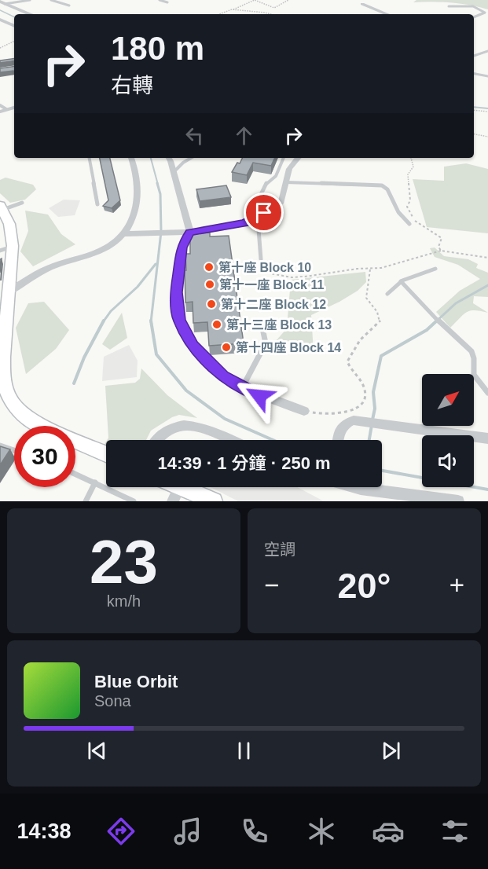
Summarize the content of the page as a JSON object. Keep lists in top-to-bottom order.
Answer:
{
  "places": [
    "第十座 Block 10",
    "第十一座 Block 11",
    "第十二座 Block 12",
    "第十三座 Block 13",
    "第十四座 Block 14"
  ],
  "north": "top right",
  "page": {
    "turn": ["180 m", "右轉"],
    "limit": "30",
    "trip": "14:39 · 1 分鐘 · 250 m",
    "tile": [
      ["23", "km/h"],
      "空調"
    ],
    "heat": ["−", "20°", "+"],
    "song": ["Blue Orbit", "Sona"],
    "tabs": "14:38"
  }
}
